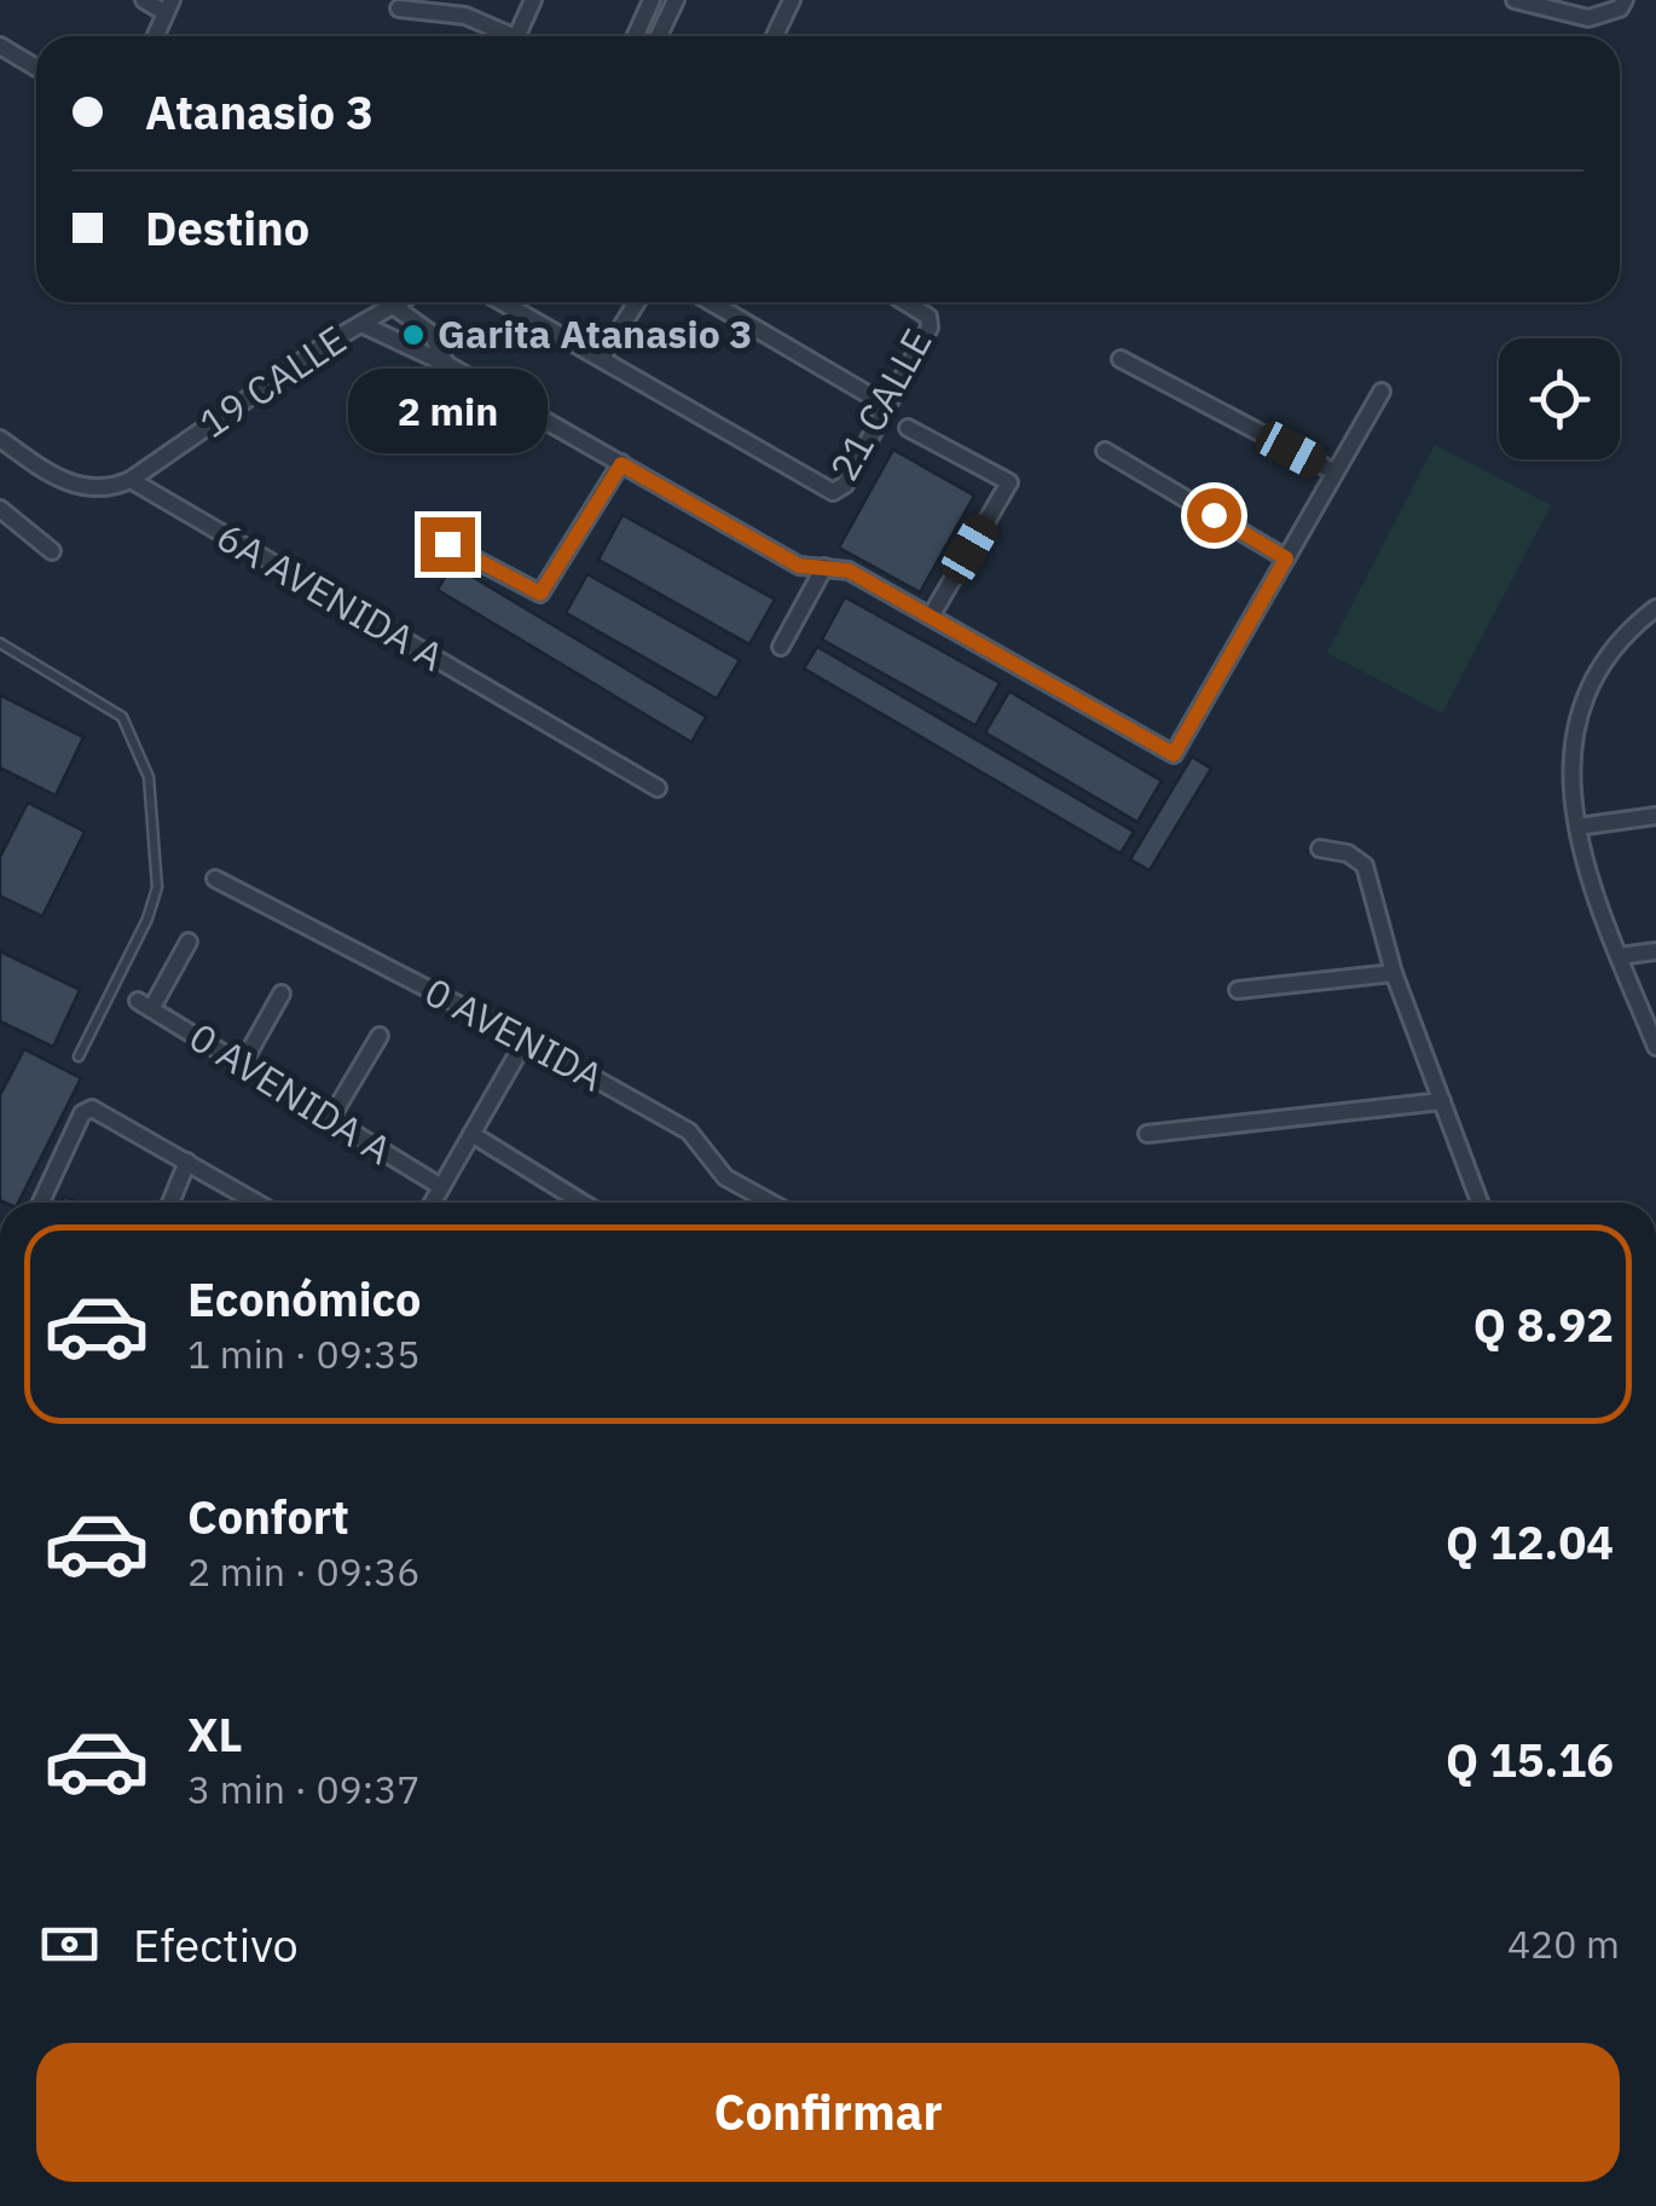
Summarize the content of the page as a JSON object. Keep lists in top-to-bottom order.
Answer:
{
  "streets": {
    "street": [
      "19 CALLE",
      "21 CALLE",
      "6A AVENIDA A",
      "0 AVENIDA",
      "0 AVENIDA A"
    ]
  },
  "crossings": [
    ["19 CALLE", "6A AVENIDA A"]
  ],
  "places": ["Garita Atanasio 3"],
  "page": {
    "banner": ["Atanasio 3", "Destino"],
    "bubble": "2 min",
    "list": [
      {
        "name": "Económico",
        "note": "1 min · 09:35",
        "value": "Q 8.92"
      },
      {
        "name": "Confort",
        "note": "2 min · 09:36",
        "value": "Q 12.04"
      },
      {
        "name": "XL",
        "note": "3 min · 09:37",
        "value": "Q 15.16"
      }
    ],
    "pay": ["Efectivo", "420 m"],
    "buttons": "Confirmar"
  }
}
